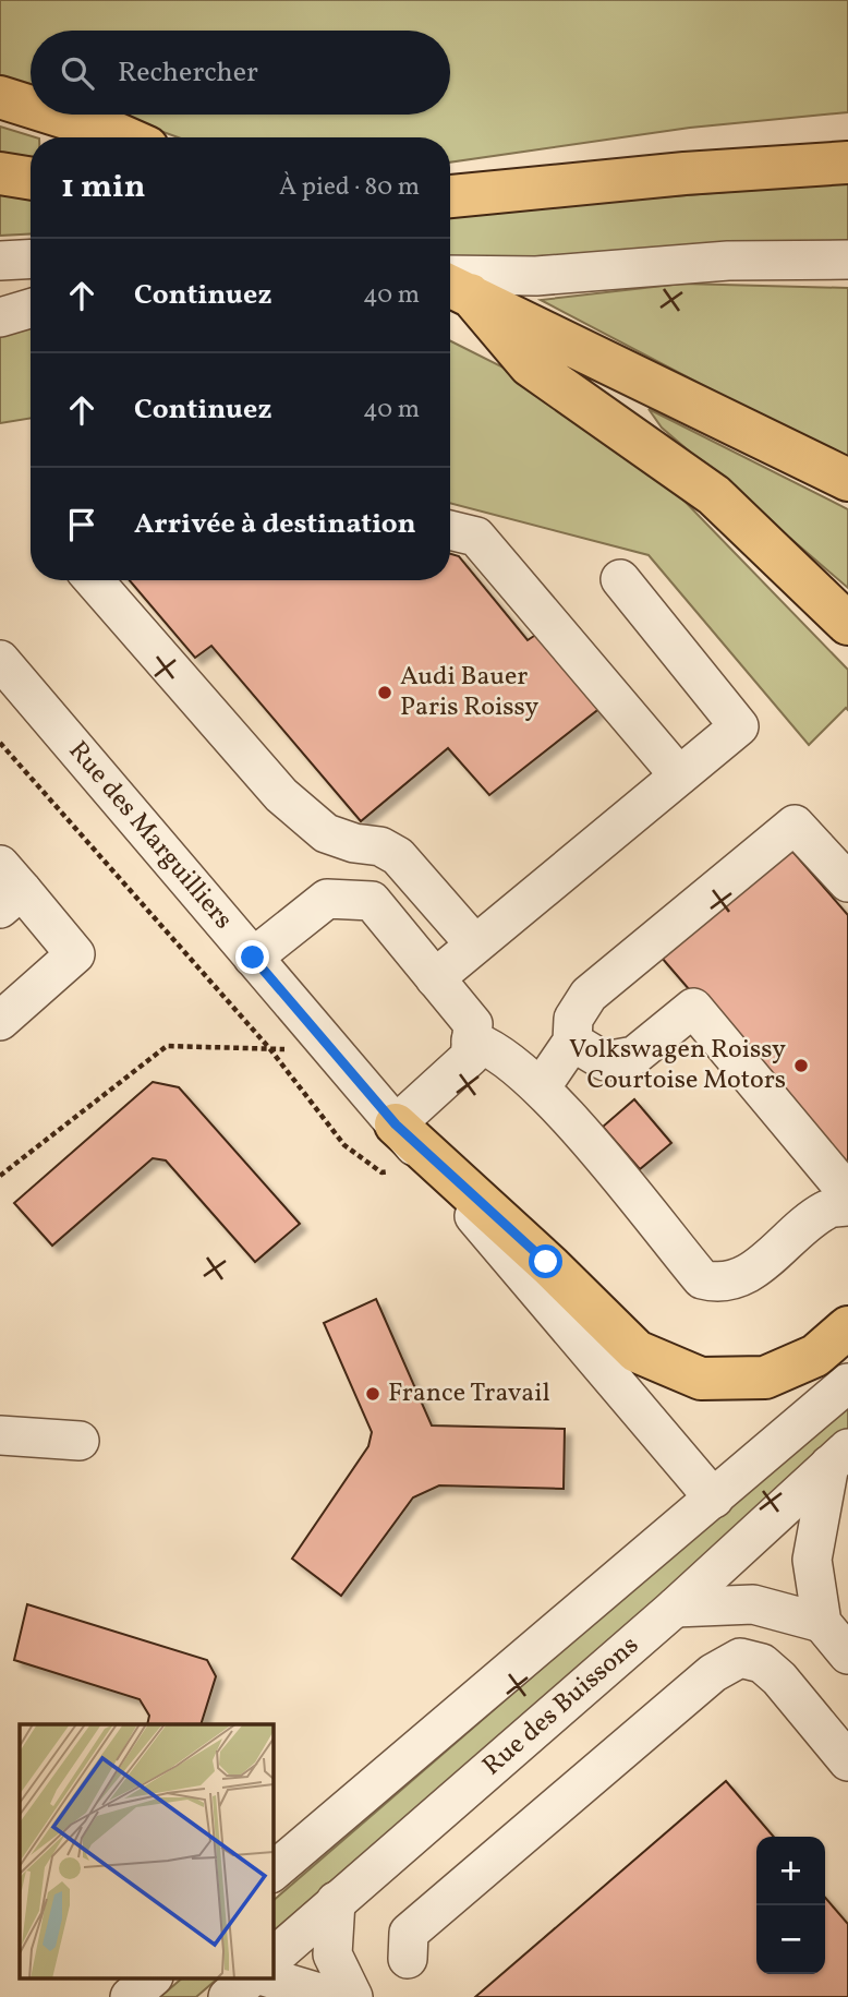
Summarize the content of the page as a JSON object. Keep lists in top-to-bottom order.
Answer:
{
  "streets": {
    "street": ["Rue des Marguilliers", "Rue des Buissons"]
  },
  "places": ["Audi Bauer Paris Roissy", "Volkswagen Roissy Courtoise Motors", "France Travail"],
  "page": {
    "search": "Rechercher",
    "heading": ["1 min", "À pied · 80 m"],
    "list": [
      ["Continuez", "40 m"],
      ["Continuez", "40 m"],
      "Arrivée à destination"
    ],
    "map_buttons": ["+", "−"]
  }
}
